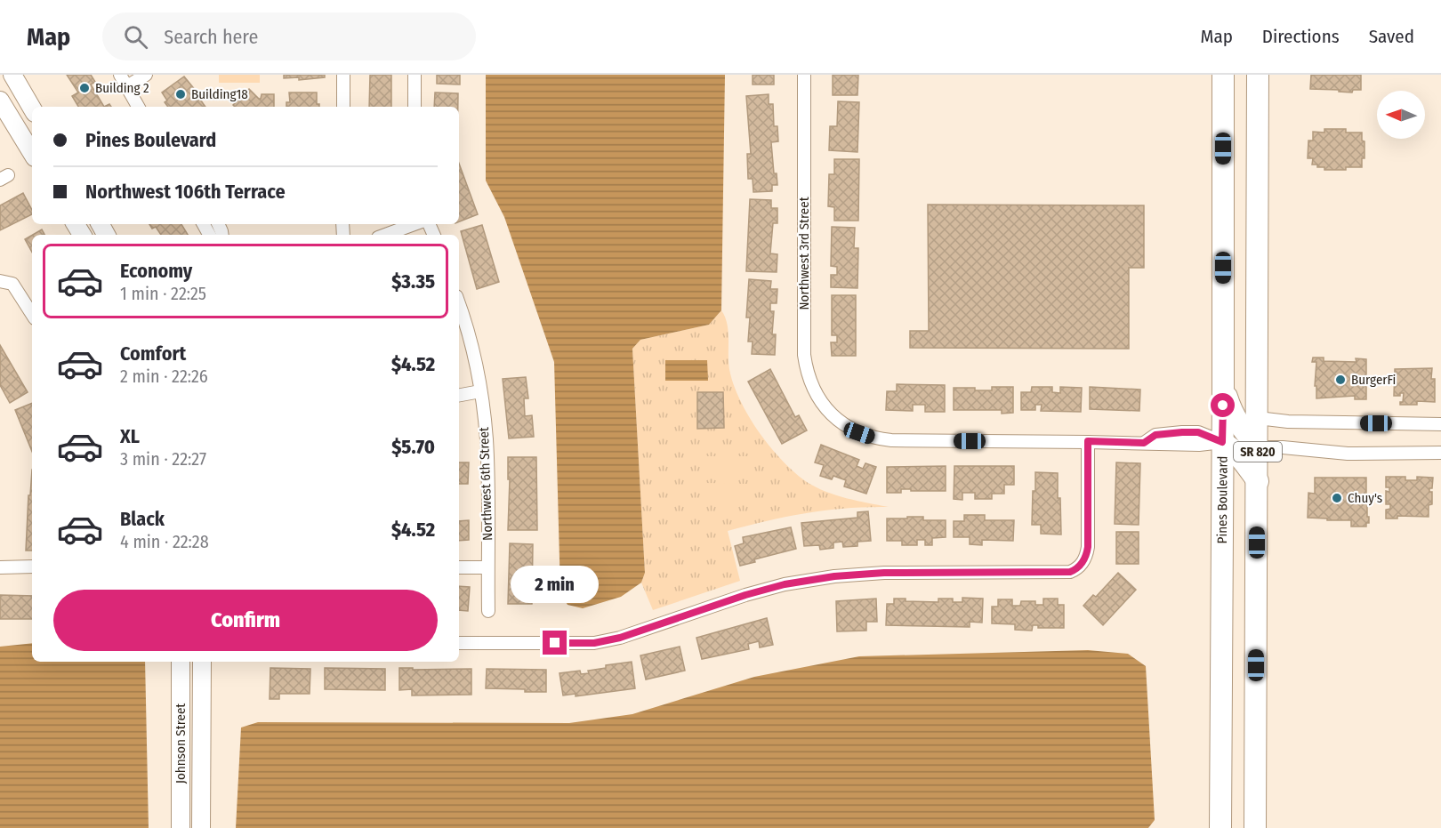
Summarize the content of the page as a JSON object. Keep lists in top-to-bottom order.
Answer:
{
  "streets": {
    "highway": ["SR 820", "Pines Boulevard"],
    "street": ["Northwest 3rd Street", "Northwest 6th Street", "Johnson Street"]
  },
  "crossings": [
    ["Northwest 3rd Street", "Pines Boulevard"]
  ],
  "places": [
    "Building 2",
    "Building18",
    "BurgerFi",
    "Chuy's"
  ],
  "north": "left",
  "page": {
    "header": "Map",
    "search": "Search here",
    "nav": ["Map", "Directions", "Saved"],
    "banner": ["Pines Boulevard", "Northwest 106th Terrace"],
    "list": [
      {
        "name": "Economy",
        "note": "1 min · 22:25",
        "value": "$3.35"
      },
      {
        "name": "Comfort",
        "note": "2 min · 22:26",
        "value": "$4.52"
      },
      {
        "name": "XL",
        "note": "3 min · 22:27",
        "value": "$5.70"
      },
      {
        "name": "Black",
        "note": "4 min · 22:28",
        "value": "$4.52"
      }
    ],
    "bubble": "2 min",
    "buttons": "Confirm"
  }
}
